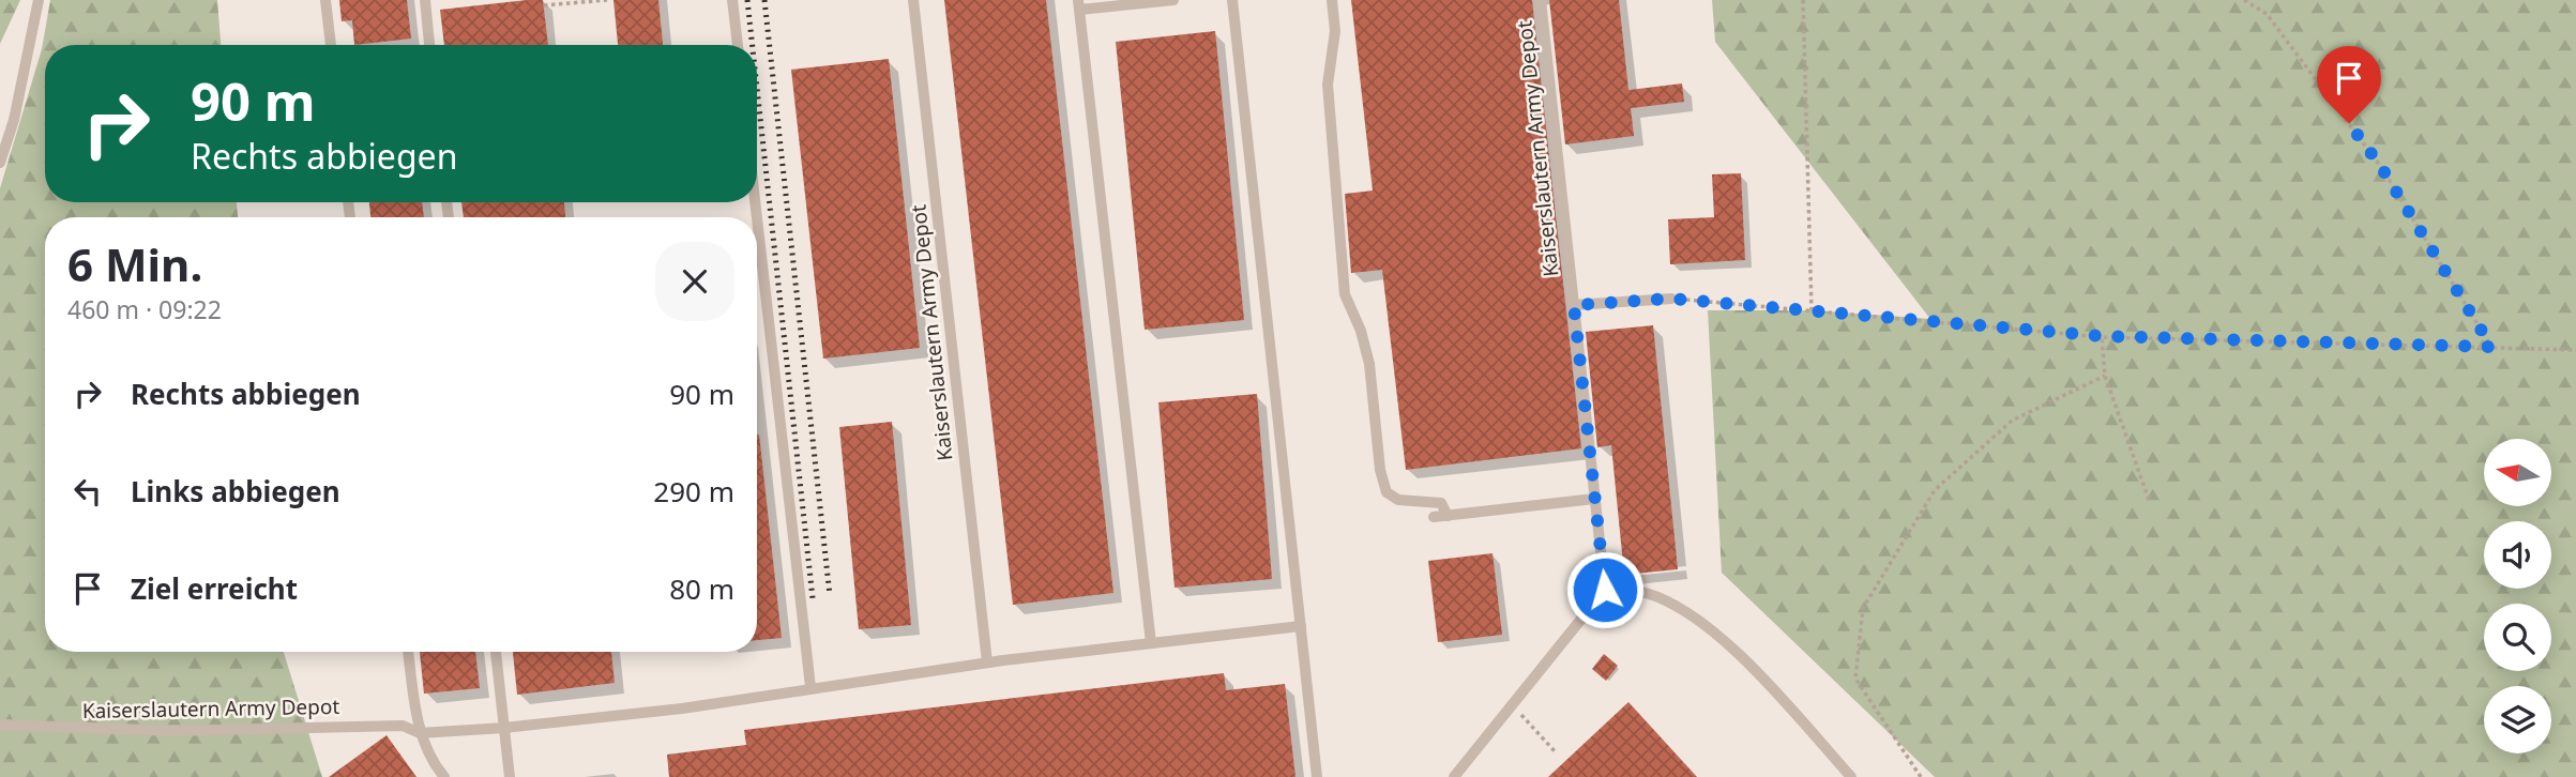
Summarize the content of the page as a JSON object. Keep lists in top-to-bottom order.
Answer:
{
  "streets": {
    "lane": ["Kaiserslautern Army Depot"]
  },
  "north": "left",
  "page": {
    "turn": ["90 m", "Rechts abbiegen"],
    "heading": ["6 Min.", "460 m · 09:22"],
    "list": [
      {
        "name": "Rechts abbiegen",
        "value": "90 m"
      },
      {
        "name": "Links abbiegen",
        "value": "290 m"
      },
      {
        "name": "Ziel erreicht",
        "value": "80 m"
      }
    ]
  }
}
